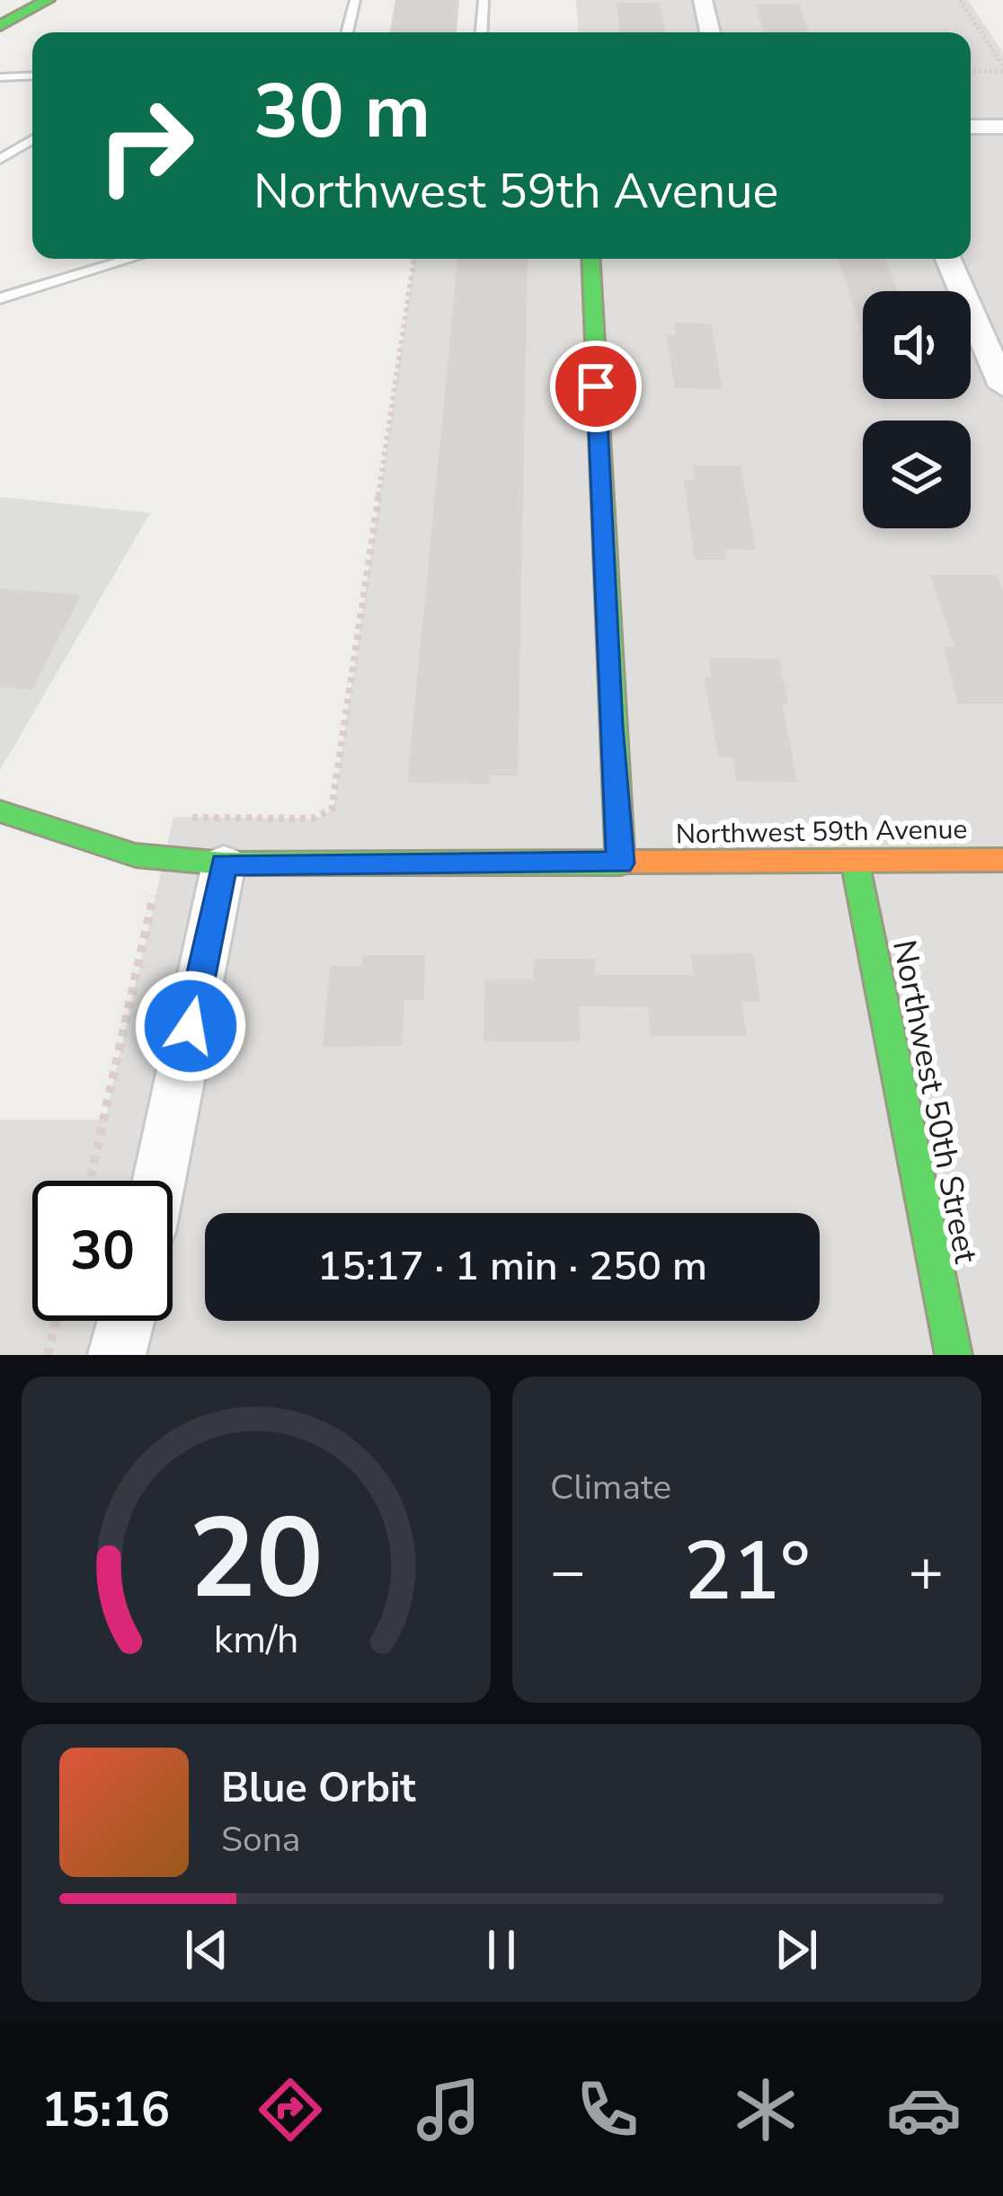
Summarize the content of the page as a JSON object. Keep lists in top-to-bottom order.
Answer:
{
  "streets": {
    "street": ["Northwest 59th Avenue", "Northwest 50th Street"]
  },
  "crossings": [
    ["Northwest 59th Avenue", "Northwest 50th Street"]
  ],
  "page": {
    "turn": ["30 m", "Northwest 59th Avenue"],
    "limit": "30",
    "trip": "15:17 · 1 min · 250 m",
    "tile": "Climate",
    "heat": ["−", "21°", "+"],
    "song": ["Blue Orbit", "Sona"],
    "tabs": "15:16",
    "gauge": ["20", "km/h"]
  }
}
